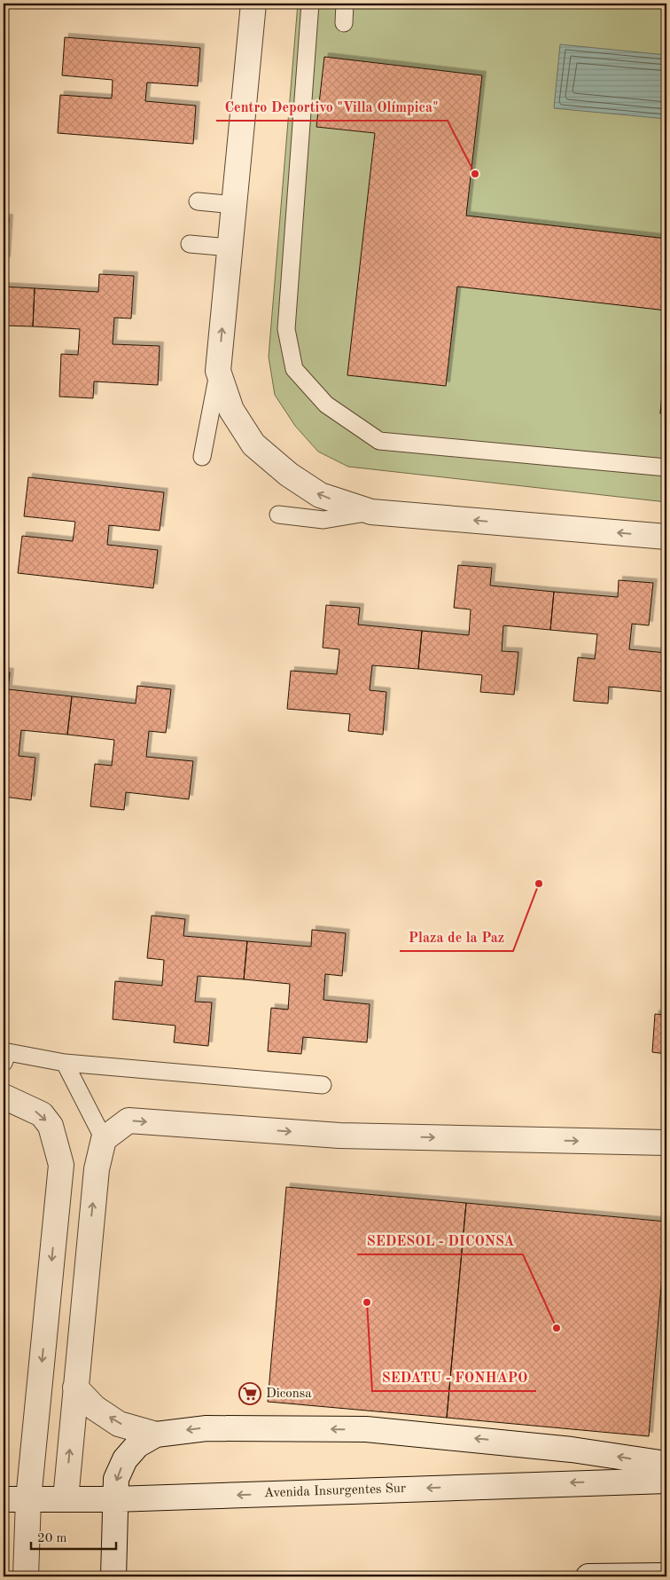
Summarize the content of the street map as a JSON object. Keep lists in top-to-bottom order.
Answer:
{
  "streets": {
    "street": ["Avenida Insurgentes Sur"]
  },
  "places": {
    "other": [
      "Centro Deportivo \"Villa Olímpica\"",
      "Plaza de la Paz",
      "SEDATU - FONHAPO",
      "SEDESOL - DICONSA"
    ],
    "supermarket": ["Diconsa"]
  },
  "scale_bar": "20 m"
}
